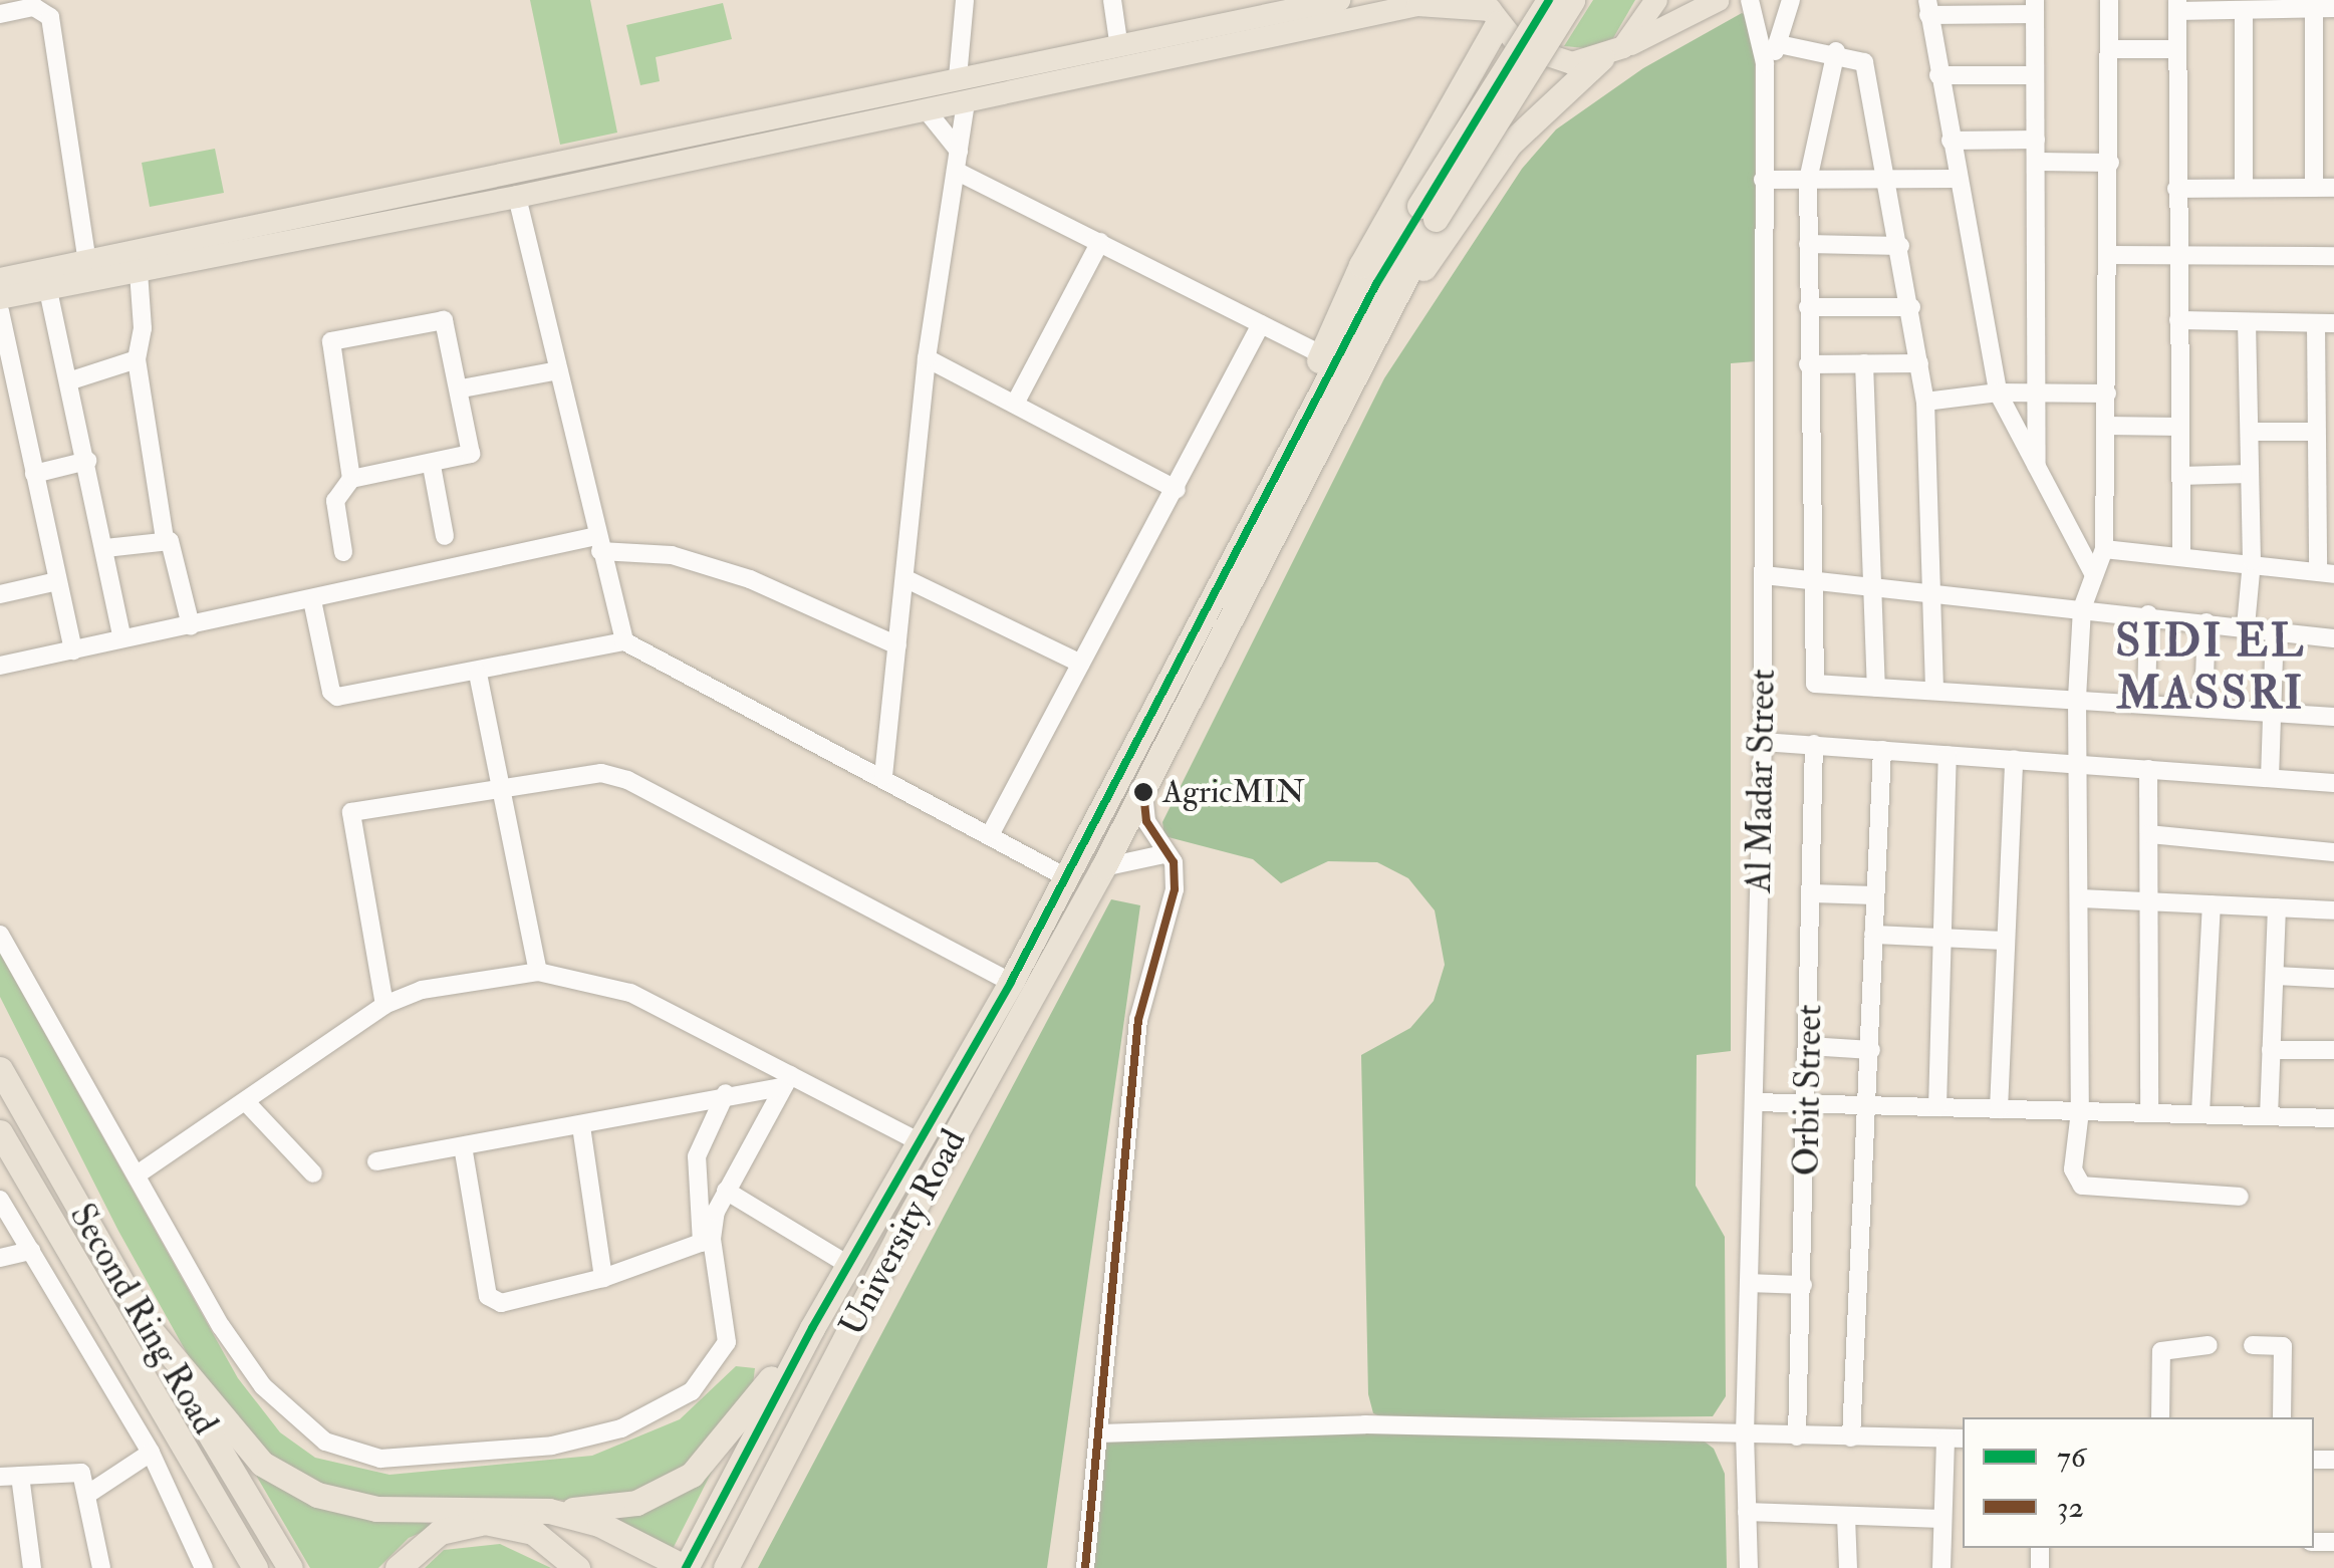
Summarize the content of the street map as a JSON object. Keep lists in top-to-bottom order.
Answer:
{
  "streets": {
    "highway": ["University Road", "Second Ring Road"],
    "street": ["Al Madar Street", "Orbit Street"]
  },
  "districts": ["SIDI EL MASSRI"],
  "places": ["AgricMIN"],
  "lines": ["transit line 76", "transit line 32"],
  "legend": ["76", "32"]
}
